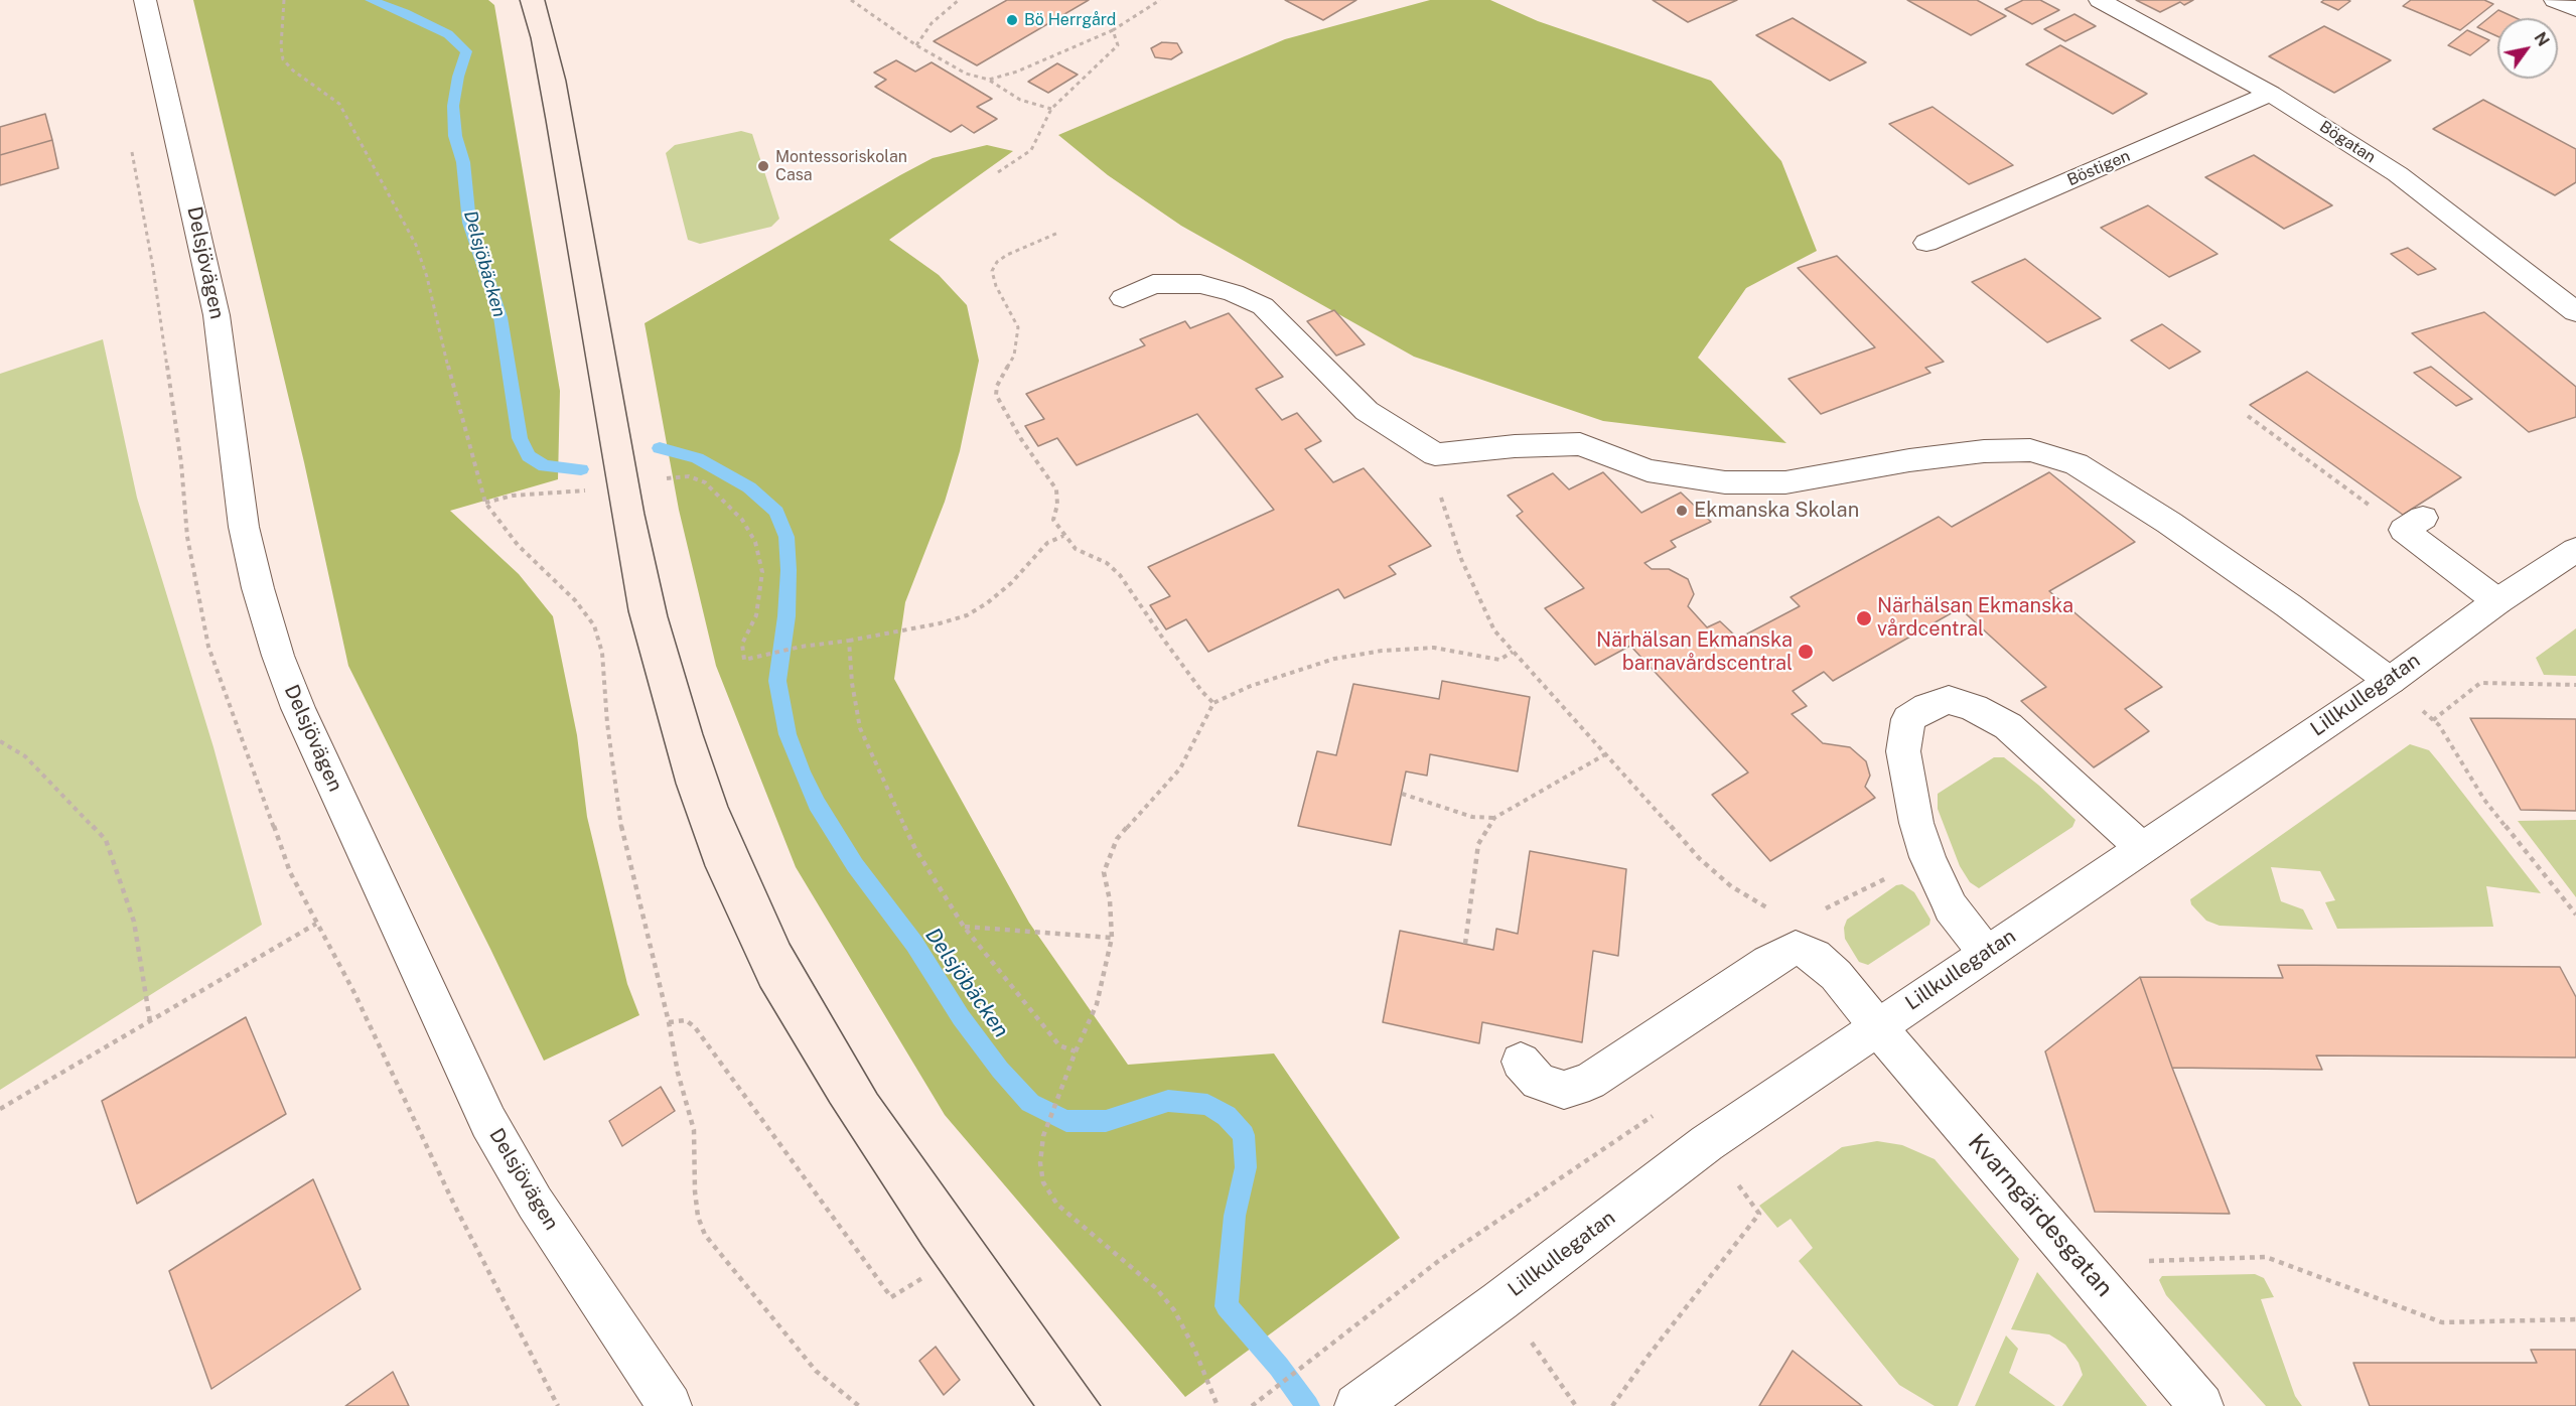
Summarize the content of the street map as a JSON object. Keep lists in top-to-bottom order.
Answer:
{
  "streets": {
    "street": [
      "Bögatan",
      "Böstigen",
      "Delsjövägen",
      "Lillkullegatan",
      "Kvarngärdesgatan"
    ]
  },
  "crossings": [
    ["Bögatan", "Böstigen"],
    ["Lillkullegatan", "Kvarngärdesgatan"]
  ],
  "water": ["Delsjöbäcken"],
  "places": [
    "Bö Herrgård",
    "Montessoriskolan Casa",
    "Ekmanska Skolan",
    "Närhälsan Ekmanska vårdcentral",
    "Närhälsan Ekmanska barnavårdscentral"
  ],
  "north": "top right"
}
